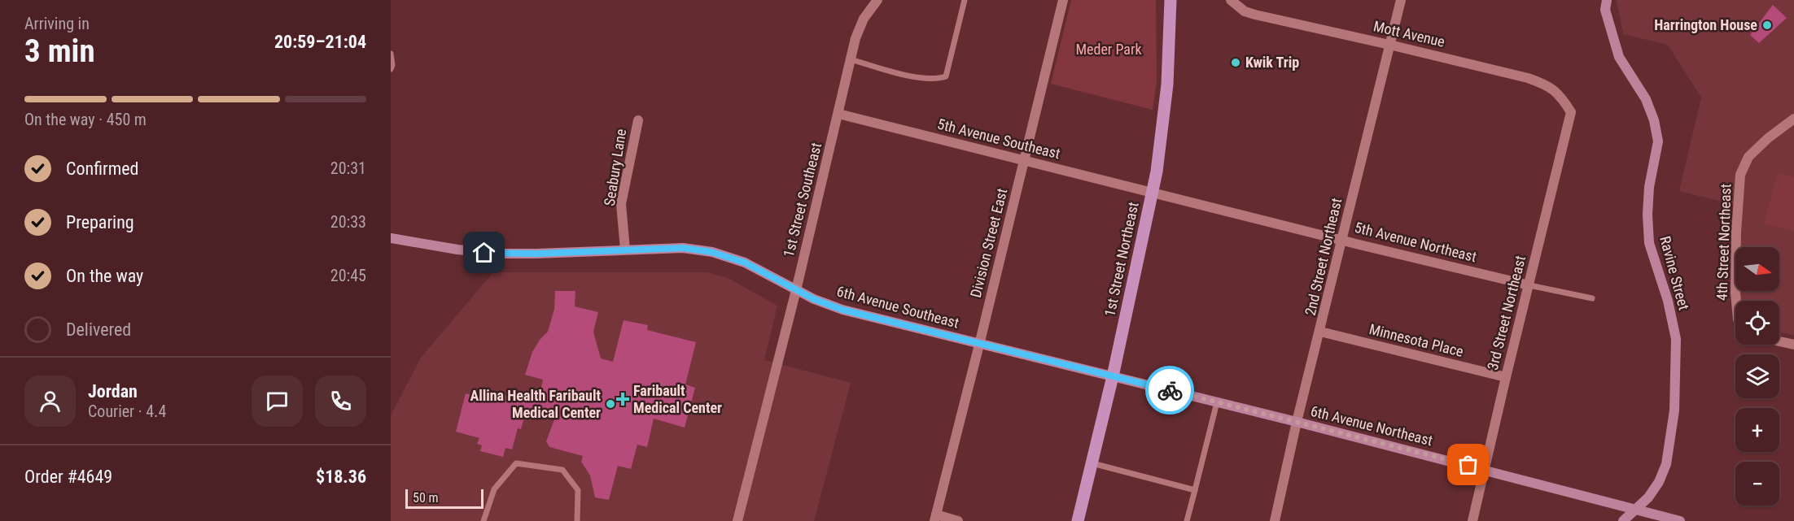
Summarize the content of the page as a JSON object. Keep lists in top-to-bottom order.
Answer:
{
  "streets": {
    "main road": ["1st Street Northeast"],
    "street": [
      "Mott Avenue",
      "5th Avenue Southeast",
      "Seabury Lane",
      "1st Street Southeast",
      "5th Avenue Northeast",
      "4th Street Northeast",
      "Division Street East",
      "2nd Street Northeast",
      "Ravine Street",
      "6th Avenue Southeast",
      "3rd Street Northeast",
      "Minnesota Place",
      "6th Avenue Northeast"
    ]
  },
  "crossings": [
    ["Mott Avenue", "2nd Street Northeast"],
    ["Mott Avenue", "3rd Street Northeast"],
    ["5th Avenue Southeast", "1st Street Southeast"],
    ["5th Avenue Southeast", "5th Avenue Northeast"],
    ["5th Avenue Southeast", "Division Street East"],
    ["5th Avenue Southeast", "1st Street Northeast"],
    ["Seabury Lane", "6th Avenue Southeast"],
    ["1st Street Southeast", "6th Avenue Southeast"],
    ["5th Avenue Northeast", "2nd Street Northeast"],
    ["5th Avenue Northeast", "1st Street Northeast"],
    ["5th Avenue Northeast", "3rd Street Northeast"],
    ["Division Street East", "6th Avenue Southeast"],
    ["2nd Street Northeast", "Minnesota Place"],
    ["2nd Street Northeast", "6th Avenue Northeast"],
    ["1st Street Northeast", "6th Avenue Southeast"],
    ["1st Street Northeast", "6th Avenue Northeast"],
    ["Ravine Street", "6th Avenue Northeast"],
    ["6th Avenue Southeast", "6th Avenue Northeast"],
    ["3rd Street Northeast", "Minnesota Place"],
    ["3rd Street Northeast", "6th Avenue Northeast"]
  ],
  "parks": ["Meder Park"],
  "places": {
    "other": ["Harrington House", "Kwik Trip", "Allina Health Faribault Medical Center"],
    "health": ["Faribault Medical Center"]
  },
  "scale_bar": "50 m",
  "north": "right",
  "page": {
    "heading": ["3 min", "Arriving in", "20:59–21:04"],
    "panel": [
      "Jordan",
      "Courier · 4.4",
      "Order #4649",
      "$18.36"
    ],
    "bar": "On the way · 450 m",
    "list": [
      ["Confirmed", "20:31"],
      ["Preparing", "20:33"],
      ["On the way", "20:45"],
      "Delivered"
    ],
    "map_buttons": ["+", "−"],
    "scale": "50 m"
  }
}
